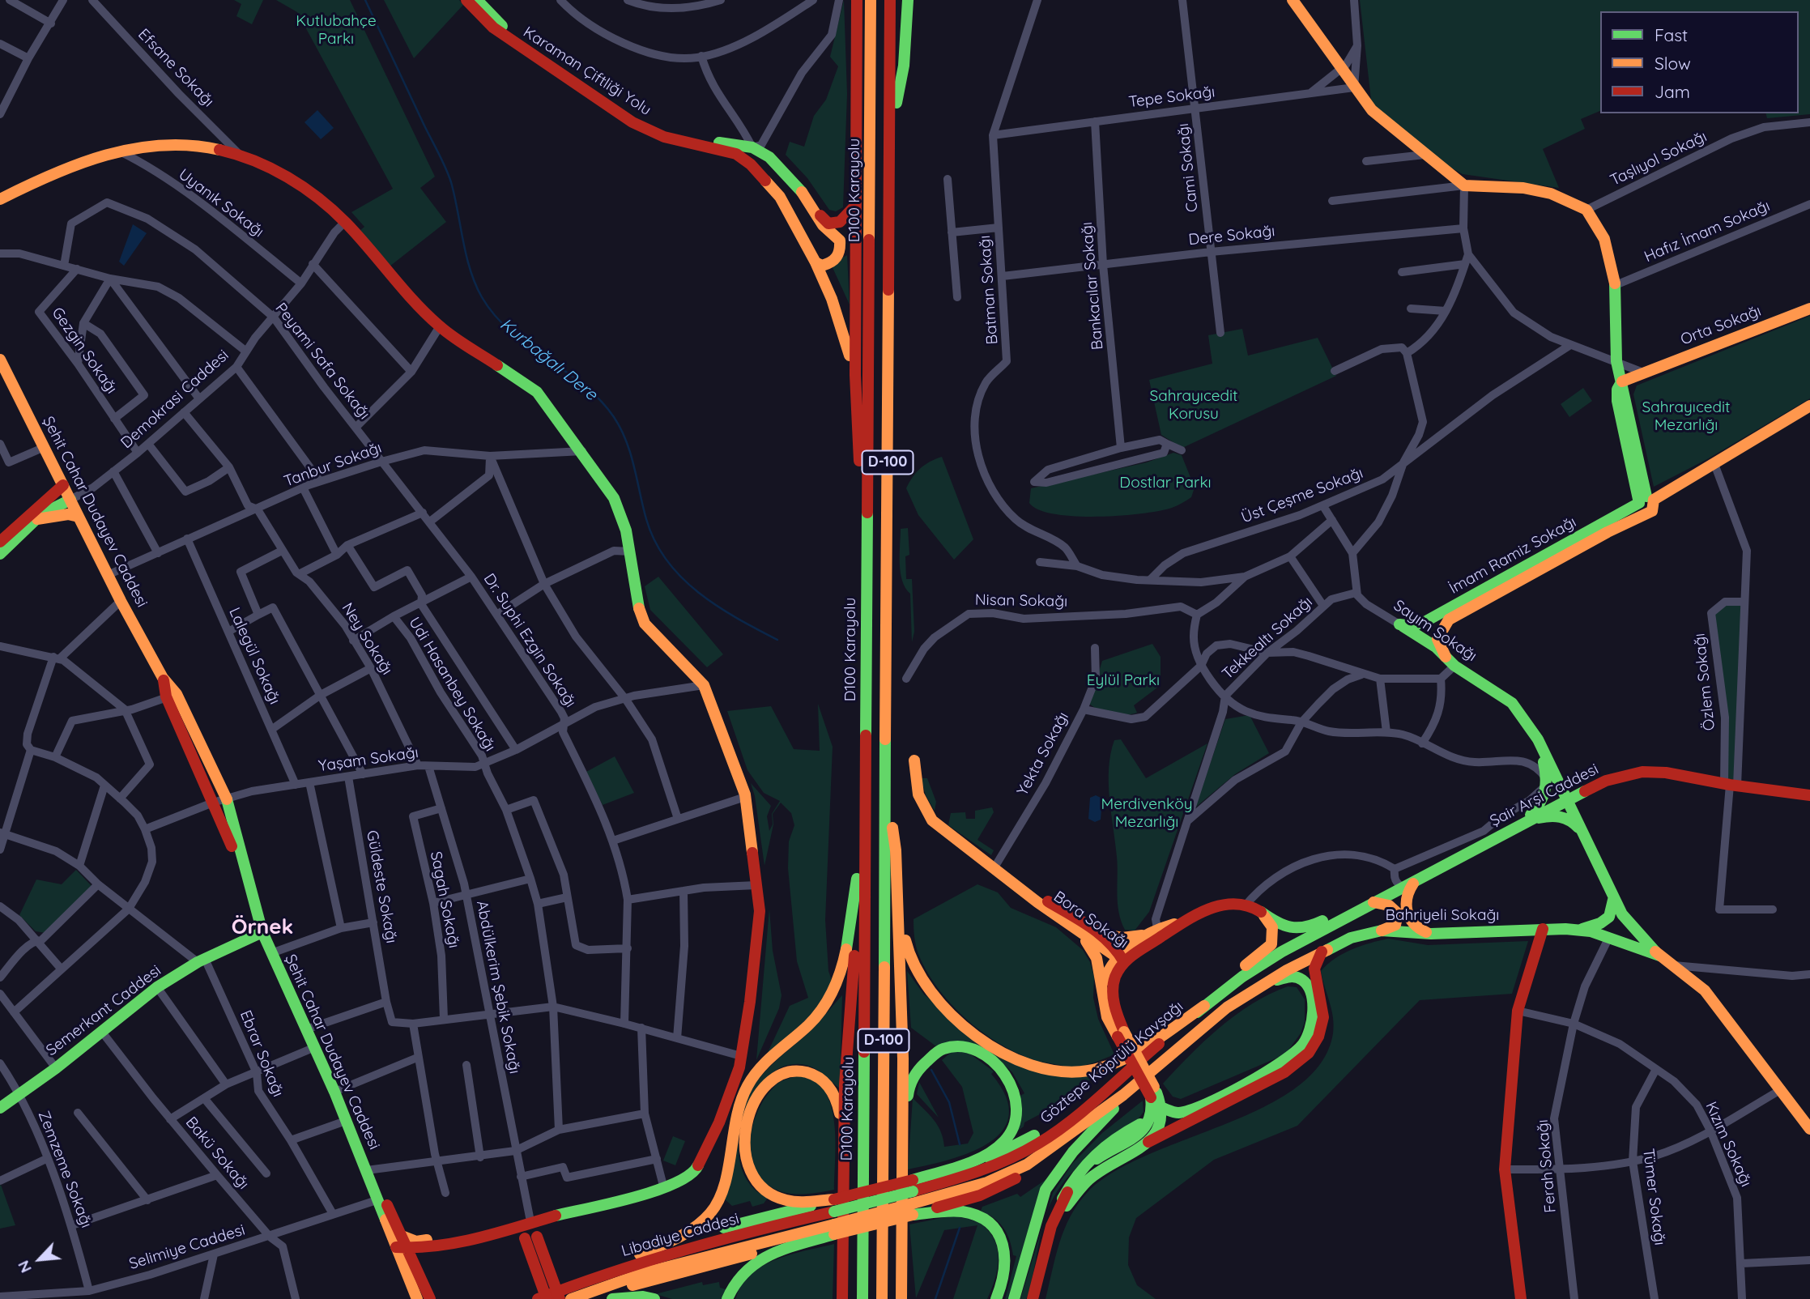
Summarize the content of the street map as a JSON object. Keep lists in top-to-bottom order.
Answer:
{
  "streets": {
    "main road": [
      "Karaman Çiftliği Yolu",
      "D100 Karayolu",
      "Orta Sokağı",
      "D-100",
      "Şehit Cahar Dudayev Caddesi",
      "İmam Ramiz Sokağı",
      "Sayım Sokağı",
      "Şair Arşi Caddesi",
      "Bahriyeli Sokağı",
      "Bora Sokağı",
      "Semerkant Caddesi",
      "Göztepe Köprülü Kavşağı",
      "Libadiye Caddesi"
    ],
    "street": [
      "Efsane Sokağı",
      "Tepe Sokağı",
      "Taşlıyol Sokağı",
      "Cami Sokağı",
      "Uyanık Sokağı",
      "Hafız İmam Sokağı",
      "Dere Sokağı",
      "Bankacılar Sokağı",
      "Batman Sokağı",
      "Gezgin Sokağı",
      "Peyami Safa Sokağı",
      "Demokrasi Caddesi",
      "Tanbur Sokağı",
      "Üst Çeşme Sokağı",
      "Nisan Sokağı",
      "Tekkealtı Sokağı",
      "Ney Sokağı",
      "Dr. Suphi Ezgin Sokağı",
      "Lalegül Sokağı",
      "Özlem Sokağı",
      "Udi Hasanbey Sokağı",
      "Yekta Sokağı",
      "Yaşam Sokağı",
      "Güldeste Sokağı",
      "Sagah Sokağı",
      "Abdülkerim Şebik Sokağı",
      "Ebrar Sokağı",
      "Kızım Sokağı",
      "Bakü Sokağı",
      "Ferah Sokağı",
      "Zemzeme Sokağı",
      "Tümer Sokağı",
      "Selimiye Caddesi"
    ]
  },
  "crossings": [
    ["Tepe Sokağı", "Cami Sokağı"],
    ["Tepe Sokağı", "Bankacılar Sokağı"],
    ["Tepe Sokağı", "Batman Sokağı"],
    ["Cami Sokağı", "Dere Sokağı"],
    ["Uyanık Sokağı", "Demokrasi Caddesi"],
    ["Dere Sokağı", "Bankacılar Sokağı"],
    ["Dere Sokağı", "Batman Sokağı"],
    ["Gezgin Sokağı", "Demokrasi Caddesi"],
    ["Peyami Safa Sokağı", "Demokrasi Caddesi"],
    ["Peyami Safa Sokağı", "Tanbur Sokağı"],
    ["Peyami Safa Sokağı", "Dr. Suphi Ezgin Sokağı"],
    ["Demokrasi Caddesi", "Şehit Cahar Dudayev Caddesi"],
    ["Demokrasi Caddesi", "Ney Sokağı"],
    ["Tanbur Sokağı", "Şehit Cahar Dudayev Caddesi"],
    ["Tanbur Sokağı", "Ney Sokağı"],
    ["Tanbur Sokağı", "Dr. Suphi Ezgin Sokağı"],
    ["Tanbur Sokağı", "Lalegül Sokağı"],
    ["Şehit Cahar Dudayev Caddesi", "Yaşam Sokağı"],
    ["Şehit Cahar Dudayev Caddesi", "Semerkant Caddesi"],
    ["İmam Ramiz Sokağı", "Sayım Sokağı"],
    ["İmam Ramiz Sokağı", "Özlem Sokağı"],
    ["Sayım Sokağı", "Tekkealtı Sokağı"],
    ["Sayım Sokağı", "Şair Arşi Caddesi"],
    ["Ney Sokağı", "Yaşam Sokağı"],
    ["Dr. Suphi Ezgin Sokağı", "Yaşam Sokağı"],
    ["Lalegül Sokağı", "Yaşam Sokağı"],
    ["Özlem Sokağı", "Şair Arşi Caddesi"],
    ["Udi Hasanbey Sokağı", "Yaşam Sokağı"],
    ["Yekta Sokağı", "Bora Sokağı"],
    ["Yaşam Sokağı", "Güldeste Sokağı"],
    ["Yaşam Sokağı", "Abdülkerim Şebik Sokağı"],
    ["Şair Arşi Caddesi", "Göztepe Köprülü Kavşağı"],
    ["Sagah Sokağı", "Abdülkerim Şebik Sokağı"],
    ["Bahriyeli Sokağı", "Göztepe Köprülü Kavşağı"],
    ["Bahriyeli Sokağı", "Ferah Sokağı"],
    ["Semerkant Caddesi", "Ebrar Sokağı"],
    ["Semerkant Caddesi", "Bakü Sokağı"],
    ["Semerkant Caddesi", "Zemzeme Sokağı"],
    ["Ebrar Sokağı", "Selimiye Caddesi"],
    ["Kızım Sokağı", "Ferah Sokağı"],
    ["Kızım Sokağı", "Tümer Sokağı"],
    ["Bakü Sokağı", "Selimiye Caddesi"],
    ["Zemzeme Sokağı", "Selimiye Caddesi"]
  ],
  "districts": ["Örnek"],
  "water": ["Kurbağalı Dere"],
  "parks": [
    "Kutlubahçe Parkı",
    "Sahrayıcedit Korusu",
    "Sahrayıcedit Mezarlığı",
    "Dostlar Parkı",
    "Eylül Parkı",
    "Merdivenköy Mezarlığı"
  ],
  "legend": ["Fast", "Slow", "Jam"],
  "north": "bottom left"
}
